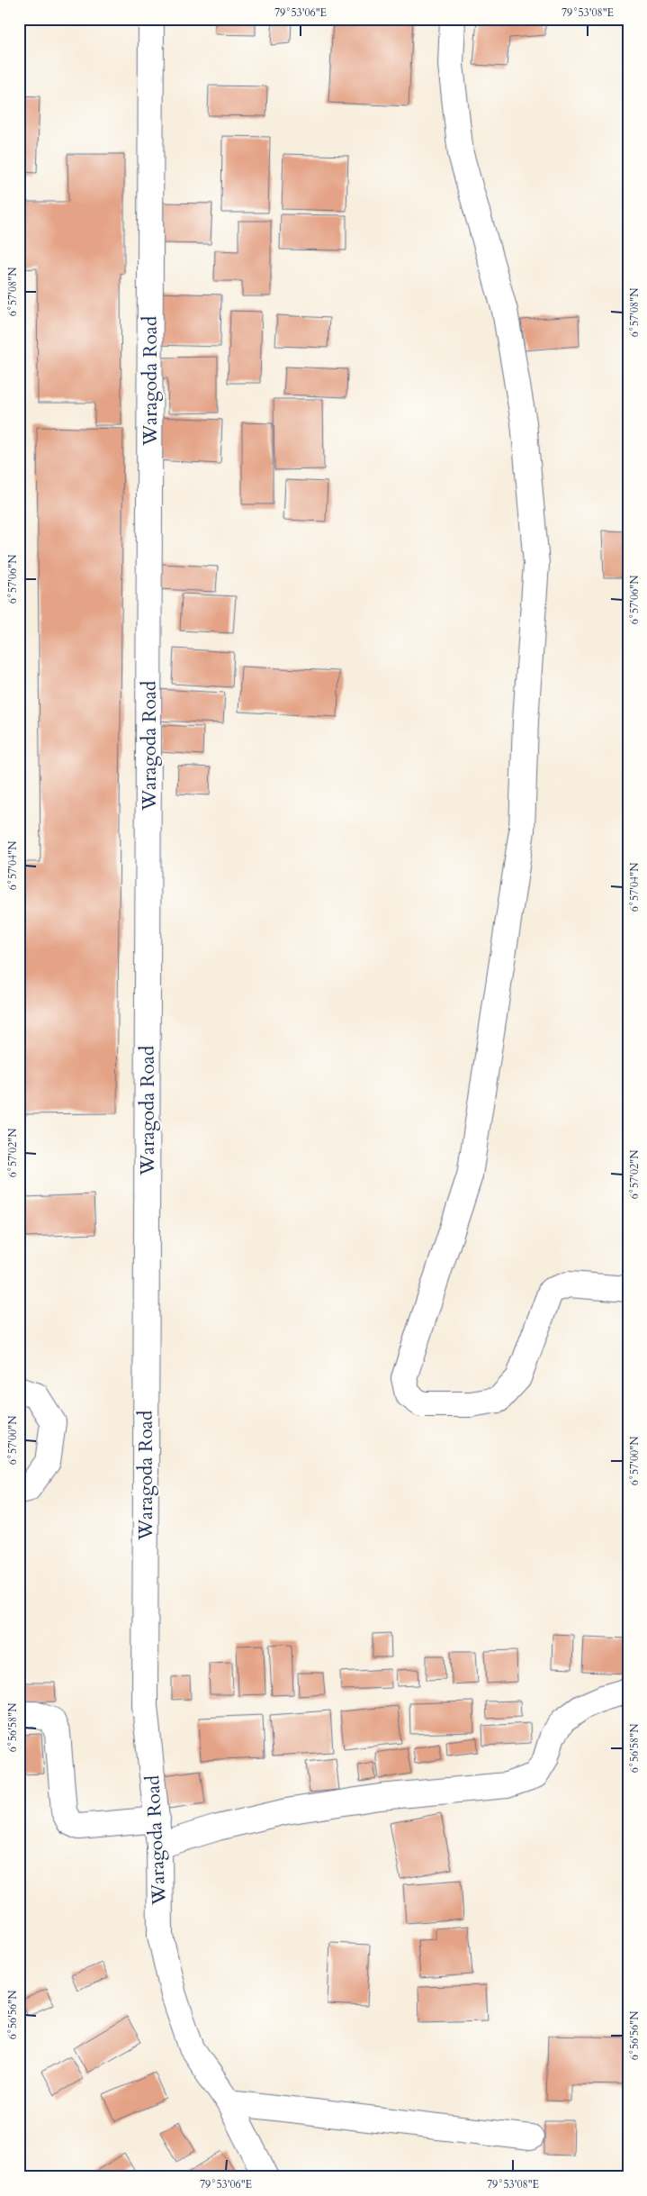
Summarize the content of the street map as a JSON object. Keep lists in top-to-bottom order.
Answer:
{
  "streets": {
    "street": ["Waragoda Road"]
  },
  "coordinates": [
    "79°53'06\"E",
    "79°53'08\"E",
    "6°57'08\"N",
    "6°57'06\"N",
    "6°57'04\"N",
    "6°57'02\"N",
    "6°57'00\"N",
    "6°56'58\"N",
    "6°56'56\"N"
  ]
}
